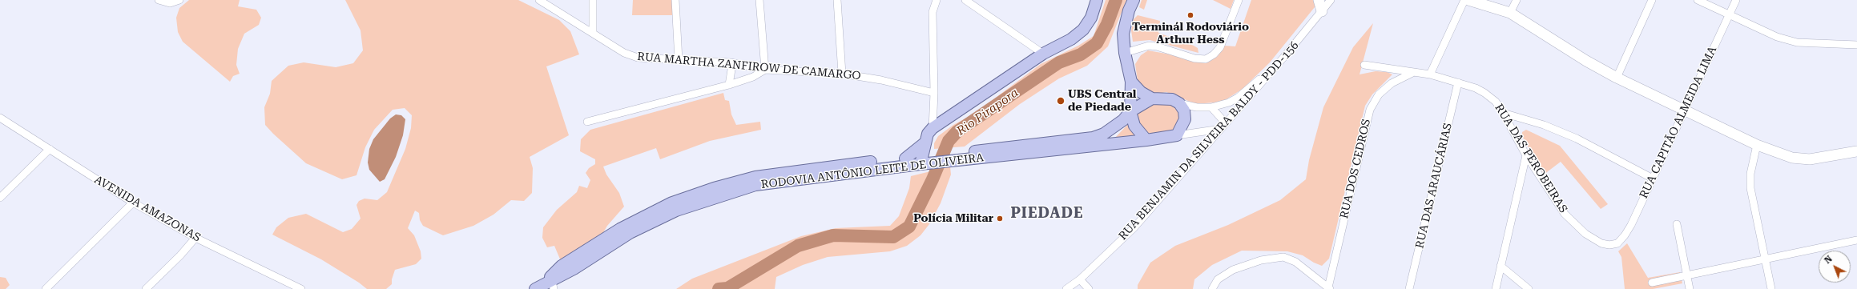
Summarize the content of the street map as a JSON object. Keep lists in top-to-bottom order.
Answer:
{
  "streets": {
    "main road": ["RODOVIA ANTÔNIO LEITE DE OLIVEIRA"],
    "street": [
      "RUA MARTHA ZANFIROW DE CAMARGO",
      "RUA CAPITÃO ALMEIDA LIMA",
      "RUA BENJAMIN DA SILVEIRA BALDY - PDD-156",
      "RUA DAS PEROBEIRAS",
      "RUA DOS CEDROS",
      "RUA DAS ARAUCÁRIAS",
      "AVENIDA AMAZONAS"
    ]
  },
  "crossings": [
    ["RUA CAPITÃO ALMEIDA LIMA", "RUA DAS PEROBEIRAS"],
    ["RUA BENJAMIN DA SILVEIRA BALDY - PDD-156", "RODOVIA ANTÔNIO LEITE DE OLIVEIRA"],
    ["RUA DAS PEROBEIRAS", "RUA DOS CEDROS"],
    ["RUA DAS PEROBEIRAS", "RUA DAS ARAUCÁRIAS"]
  ],
  "districts": ["PIEDADE"],
  "water": ["Rio Pirapora"],
  "places": ["Terminál Rodoviário Arthur Hess", "UBS Central de Piedade", "Polícia Militar"],
  "north": "top left"
}
